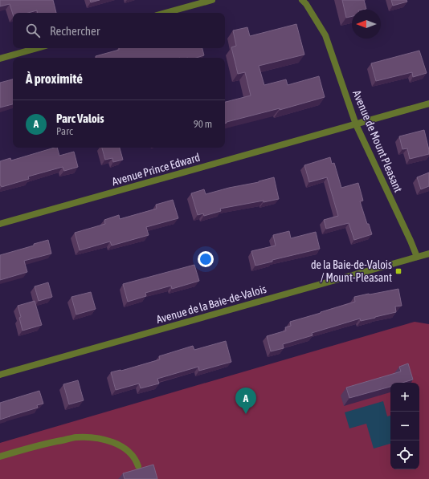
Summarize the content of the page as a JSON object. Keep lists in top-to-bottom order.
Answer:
{
  "streets": {
    "street": ["Avenue de Mount Pleasant", "Avenue Prince Edward", "Avenue de la Baie-de-Valois"]
  },
  "crossings": [
    ["Avenue de Mount Pleasant", "Avenue Prince Edward"],
    ["Avenue de Mount Pleasant", "Avenue de la Baie-de-Valois"]
  ],
  "places": {
    "transit": ["de la Baie-de-Valois / Mount-Pleasant"]
  },
  "north": "left",
  "page": {
    "search": "Rechercher",
    "heading": "À proximité",
    "list": [
      {
        "mark": "A",
        "name": "Parc Valois",
        "note": "Parc",
        "value": "90 m"
      }
    ],
    "map_buttons": ["+", "−"],
    "pins": "A"
  }
}
